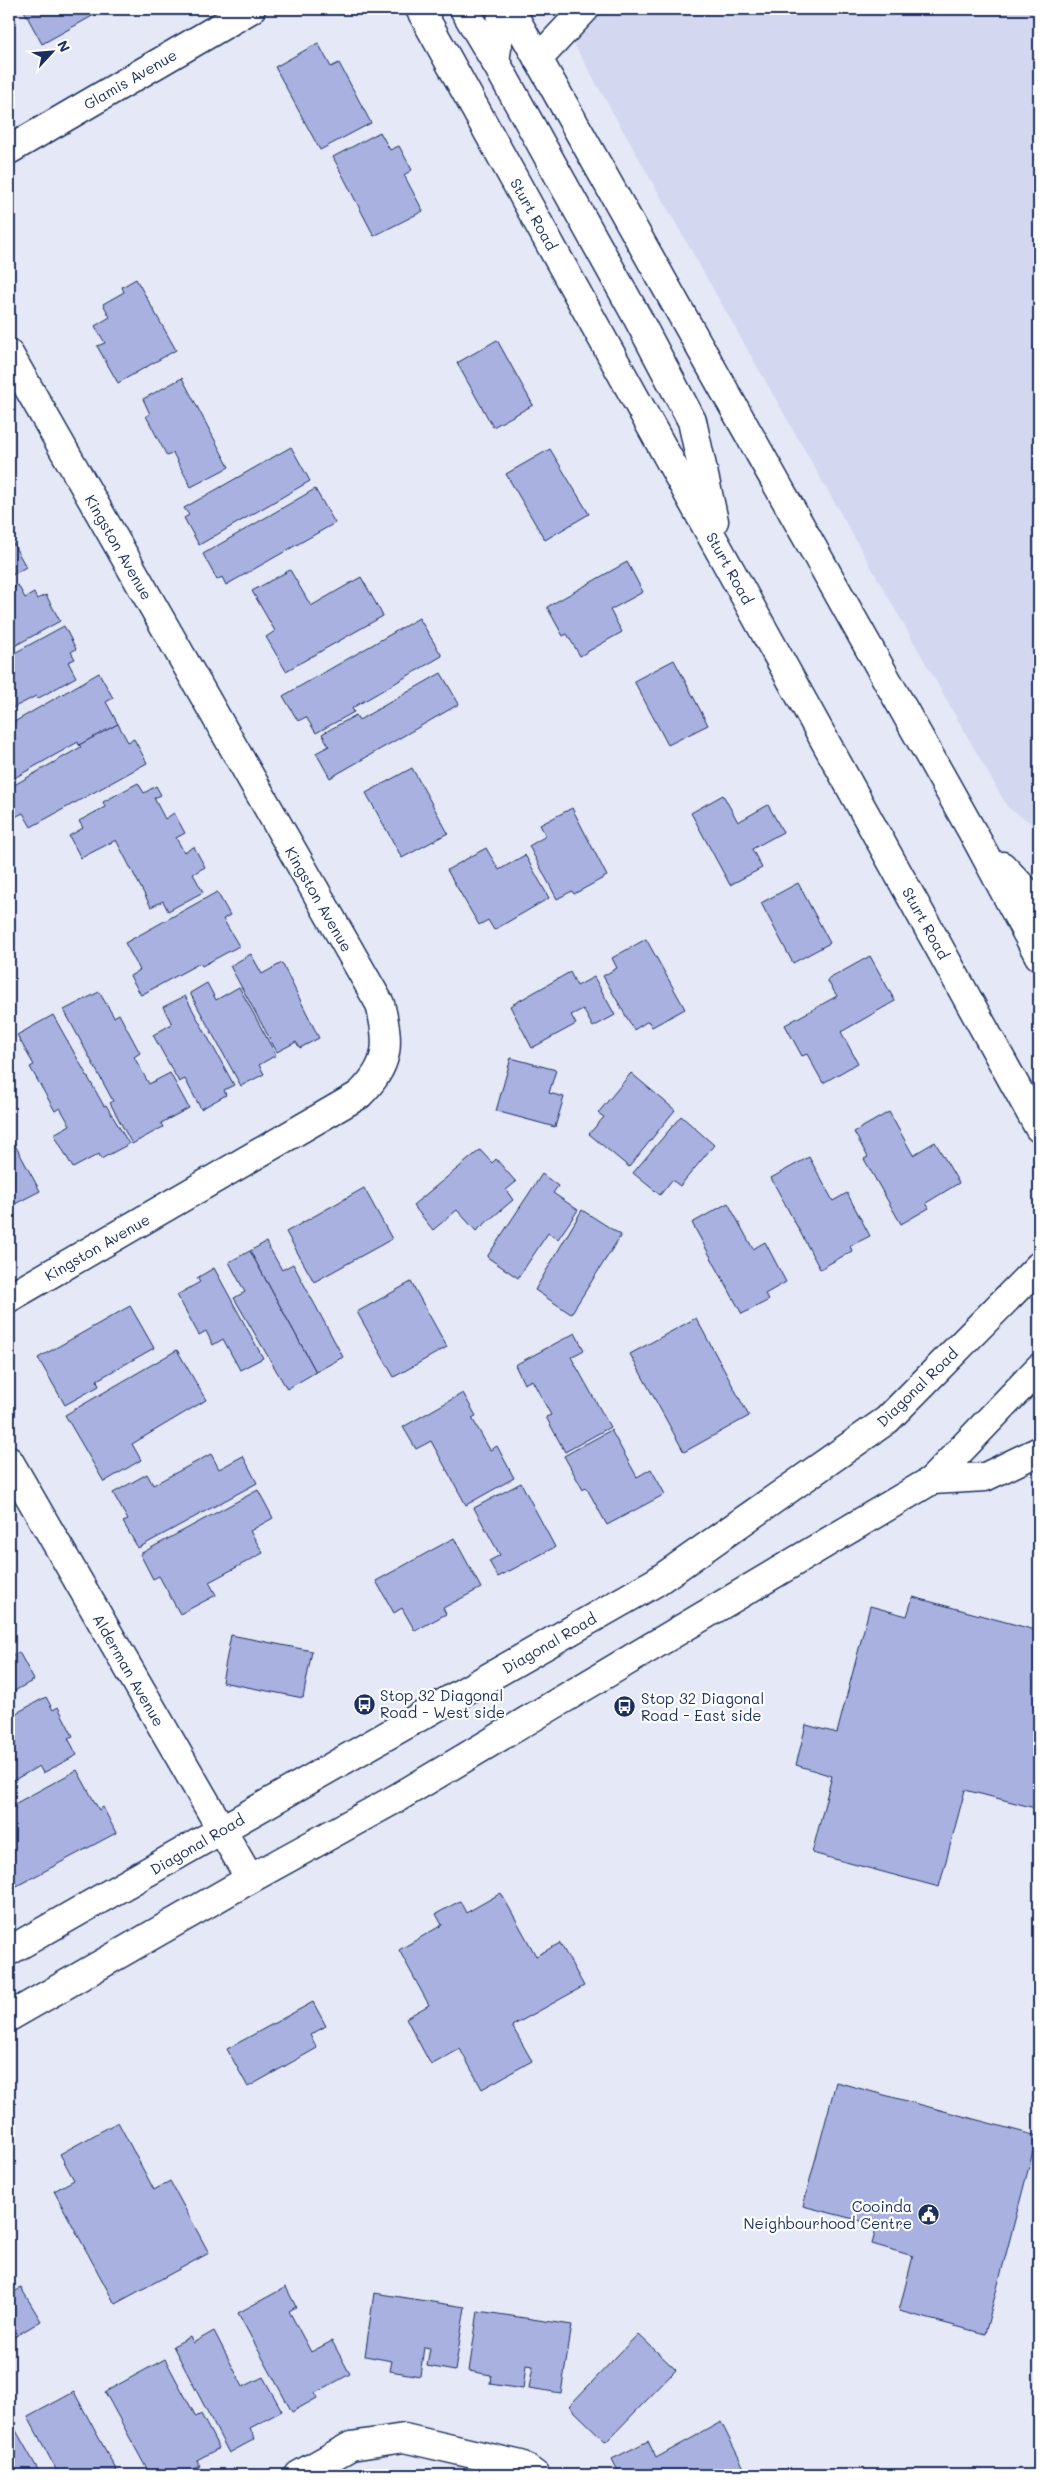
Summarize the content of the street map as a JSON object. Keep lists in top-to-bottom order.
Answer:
{
  "streets": {
    "main road": [
      "Glamis Avenue",
      "Sturt Road",
      "Kingston Avenue",
      "Diagonal Road",
      "Alderman Avenue"
    ]
  },
  "crossings": [
    ["Diagonal Road", "Alderman Avenue"]
  ],
  "places": {
    "bus stop": ["Stop 32 Diagonal Road - West side", "Stop 32 Diagonal Road - East side"],
    "public building": ["Cooinda Neighbourhood Centre"]
  },
  "north": "top right"
}
